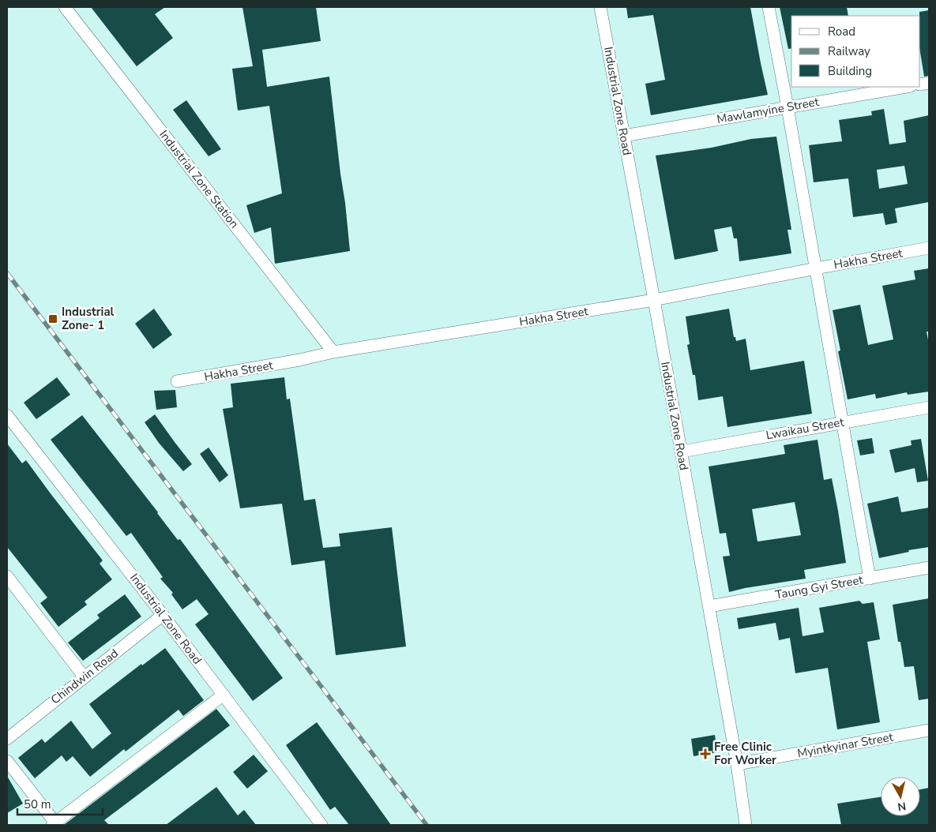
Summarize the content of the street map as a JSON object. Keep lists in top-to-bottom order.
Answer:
{
  "streets": {
    "street": [
      "Industrial Zone Road",
      "Mawlamyine Street",
      "Industrial Zone Station",
      "Hakha Street",
      "Lwaikau Street",
      "Taung Gyi Street",
      "Chindwin Road",
      "Myintkyinar Street"
    ]
  },
  "crossings": [
    ["Industrial Zone Road", "Mawlamyine Street"],
    ["Industrial Zone Road", "Hakha Street"],
    ["Industrial Zone Road", "Lwaikau Street"],
    ["Industrial Zone Road", "Taung Gyi Street"],
    ["Industrial Zone Road", "Chindwin Road"],
    ["Industrial Zone Road", "Myintkyinar Street"],
    ["Industrial Zone Station", "Hakha Street"]
  ],
  "places": {
    "transit": ["Industrial Zone- 1"],
    "health": ["Free Clinic For Worker"]
  },
  "legend": ["Road", "Railway", "Building"],
  "scale_bar": "50 m",
  "north": "bottom"
}
